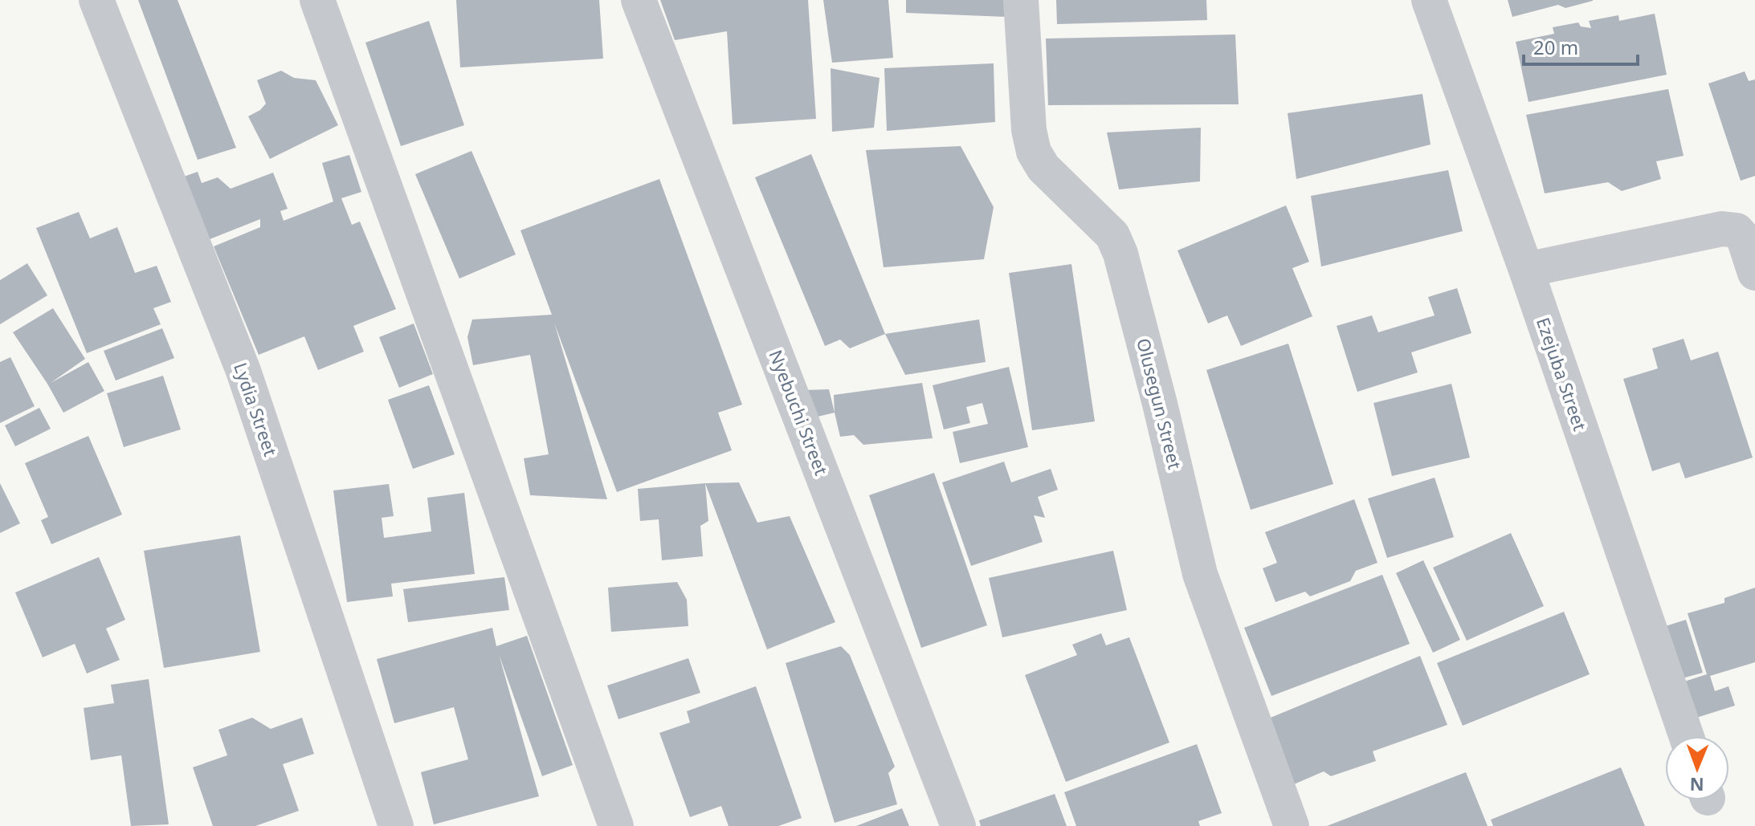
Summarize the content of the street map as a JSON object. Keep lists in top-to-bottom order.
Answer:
{
  "streets": {
    "street": [
      "Ezejuba Street",
      "Olusegun Street",
      "Lydia Street",
      "Nyebuchi Street"
    ]
  },
  "scale_bar": "20 m",
  "north": "bottom"
}
